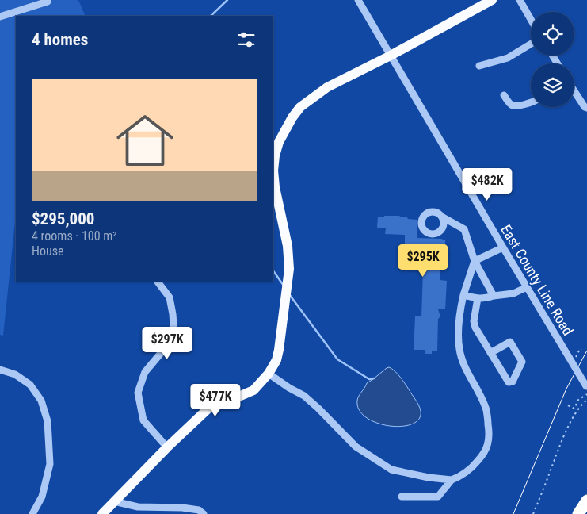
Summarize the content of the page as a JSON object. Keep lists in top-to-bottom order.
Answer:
{
  "streets": {
    "street": ["East County Line Road"]
  },
  "page": {
    "heading": "4 homes",
    "list": [
      {
        "name": "$295,000",
        "note": "4 rooms · 100 m² · House"
      }
    ],
    "price": [
      "$482K",
      "$295K",
      "$297K",
      "$477K"
    ]
  }
}
